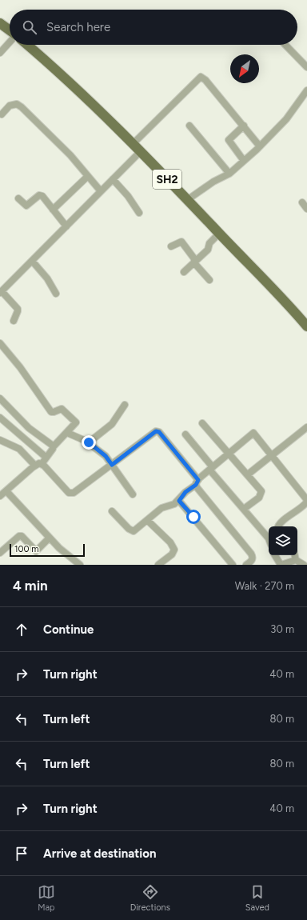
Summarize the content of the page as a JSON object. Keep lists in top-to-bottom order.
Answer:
{
  "streets": {
    "main road": ["SH2"]
  },
  "scale_bar": "100 m",
  "north": "bottom left",
  "page": {
    "search": "Search here",
    "scale": "100 m",
    "heading": ["4 min", "Walk · 270 m"],
    "list": [
      ["Continue", "30 m"],
      ["Turn right", "40 m"],
      ["Turn left", "80 m"],
      ["Turn left", "80 m"],
      ["Turn right", "40 m"],
      "Arrive at destination"
    ],
    "nav": ["Map", "Directions", "Saved"]
  }
}
